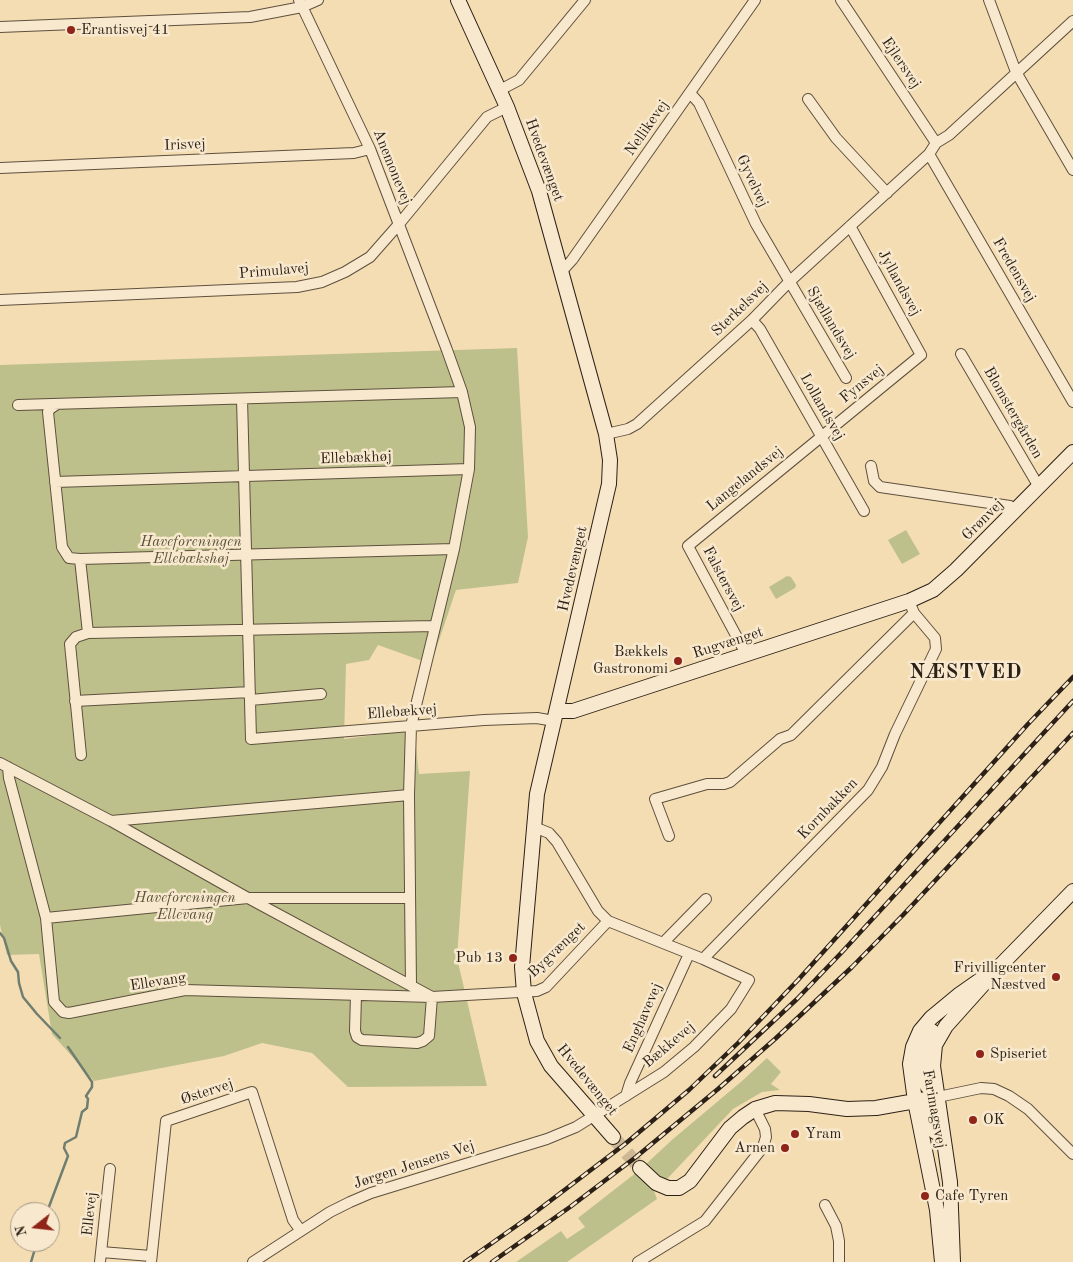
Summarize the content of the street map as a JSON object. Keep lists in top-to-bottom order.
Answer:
{
  "streets": {
    "street": [
      "Ejlersvej",
      "Nellikevej",
      "Irisvej",
      "Hvedevænget",
      "Anemonevej",
      "Gyvelvej",
      "Fredensvej",
      "Primulavej",
      "Jyllandsvej",
      "Sterkelsvej",
      "Sjællandsvej",
      "Fynsvej",
      "Lollandsvej",
      "Blomstergården",
      "Ellebækhøj",
      "Langelandsvej",
      "Grønvej",
      "Falstersvej",
      "Rugvænget",
      "Ellebækvej",
      "Kornbakken",
      "Bygvænget",
      "Ellevang",
      "Enghavevej",
      "Bækkevej",
      "Østervej",
      "Farimagsvej",
      "Jørgen Jensens Vej",
      "Ellevej"
    ]
  },
  "crossings": [
    ["Ejlersvej", "Sterkelsvej"],
    ["Nellikevej", "Hvedevænget"],
    ["Nellikevej", "Gyvelvej"],
    ["Irisvej", "Anemonevej"],
    ["Hvedevænget", "Primulavej"],
    ["Hvedevænget", "Sterkelsvej"],
    ["Hvedevænget", "Rugvænget"],
    ["Hvedevænget", "Ellebækvej"],
    ["Hvedevænget", "Bygvænget"],
    ["Hvedevænget", "Ellevang"],
    ["Hvedevænget", "Bækkevej"],
    ["Hvedevænget", "Jørgen Jensens Vej"],
    ["Anemonevej", "Primulavej"],
    ["Gyvelvej", "Sterkelsvej"],
    ["Gyvelvej", "Sjællandsvej"],
    ["Fredensvej", "Sterkelsvej"],
    ["Jyllandsvej", "Sterkelsvej"],
    ["Jyllandsvej", "Fynsvej"],
    ["Sterkelsvej", "Sjællandsvej"],
    ["Sterkelsvej", "Lollandsvej"],
    ["Fynsvej", "Lollandsvej"],
    ["Fynsvej", "Langelandsvej"],
    ["Lollandsvej", "Langelandsvej"],
    ["Blomstergården", "Grønvej"],
    ["Langelandsvej", "Falstersvej"],
    ["Grønvej", "Rugvænget"],
    ["Grønvej", "Kornbakken"],
    ["Falstersvej", "Rugvænget"],
    ["Rugvænget", "Ellebækvej"],
    ["Rugvænget", "Kornbakken"],
    ["Kornbakken", "Bækkevej"],
    ["Bygvænget", "Ellevang"],
    ["Enghavevej", "Bækkevej"],
    ["Bækkevej", "Jørgen Jensens Vej"],
    ["Østervej", "Jørgen Jensens Vej"]
  ],
  "districts": ["NÆSTVED"],
  "parks": ["Haveforeningen Ellebækshøj", "Haveforeningen Ellevang"],
  "places": [
    "Erantisvej 41",
    "Bækkels Gastronomi",
    "Pub 13",
    "Frivilligcenter Næstved",
    "Spiseriet",
    "OK",
    "Yram",
    "Arnen",
    "Cafe Tyren"
  ],
  "north": "left"
}
